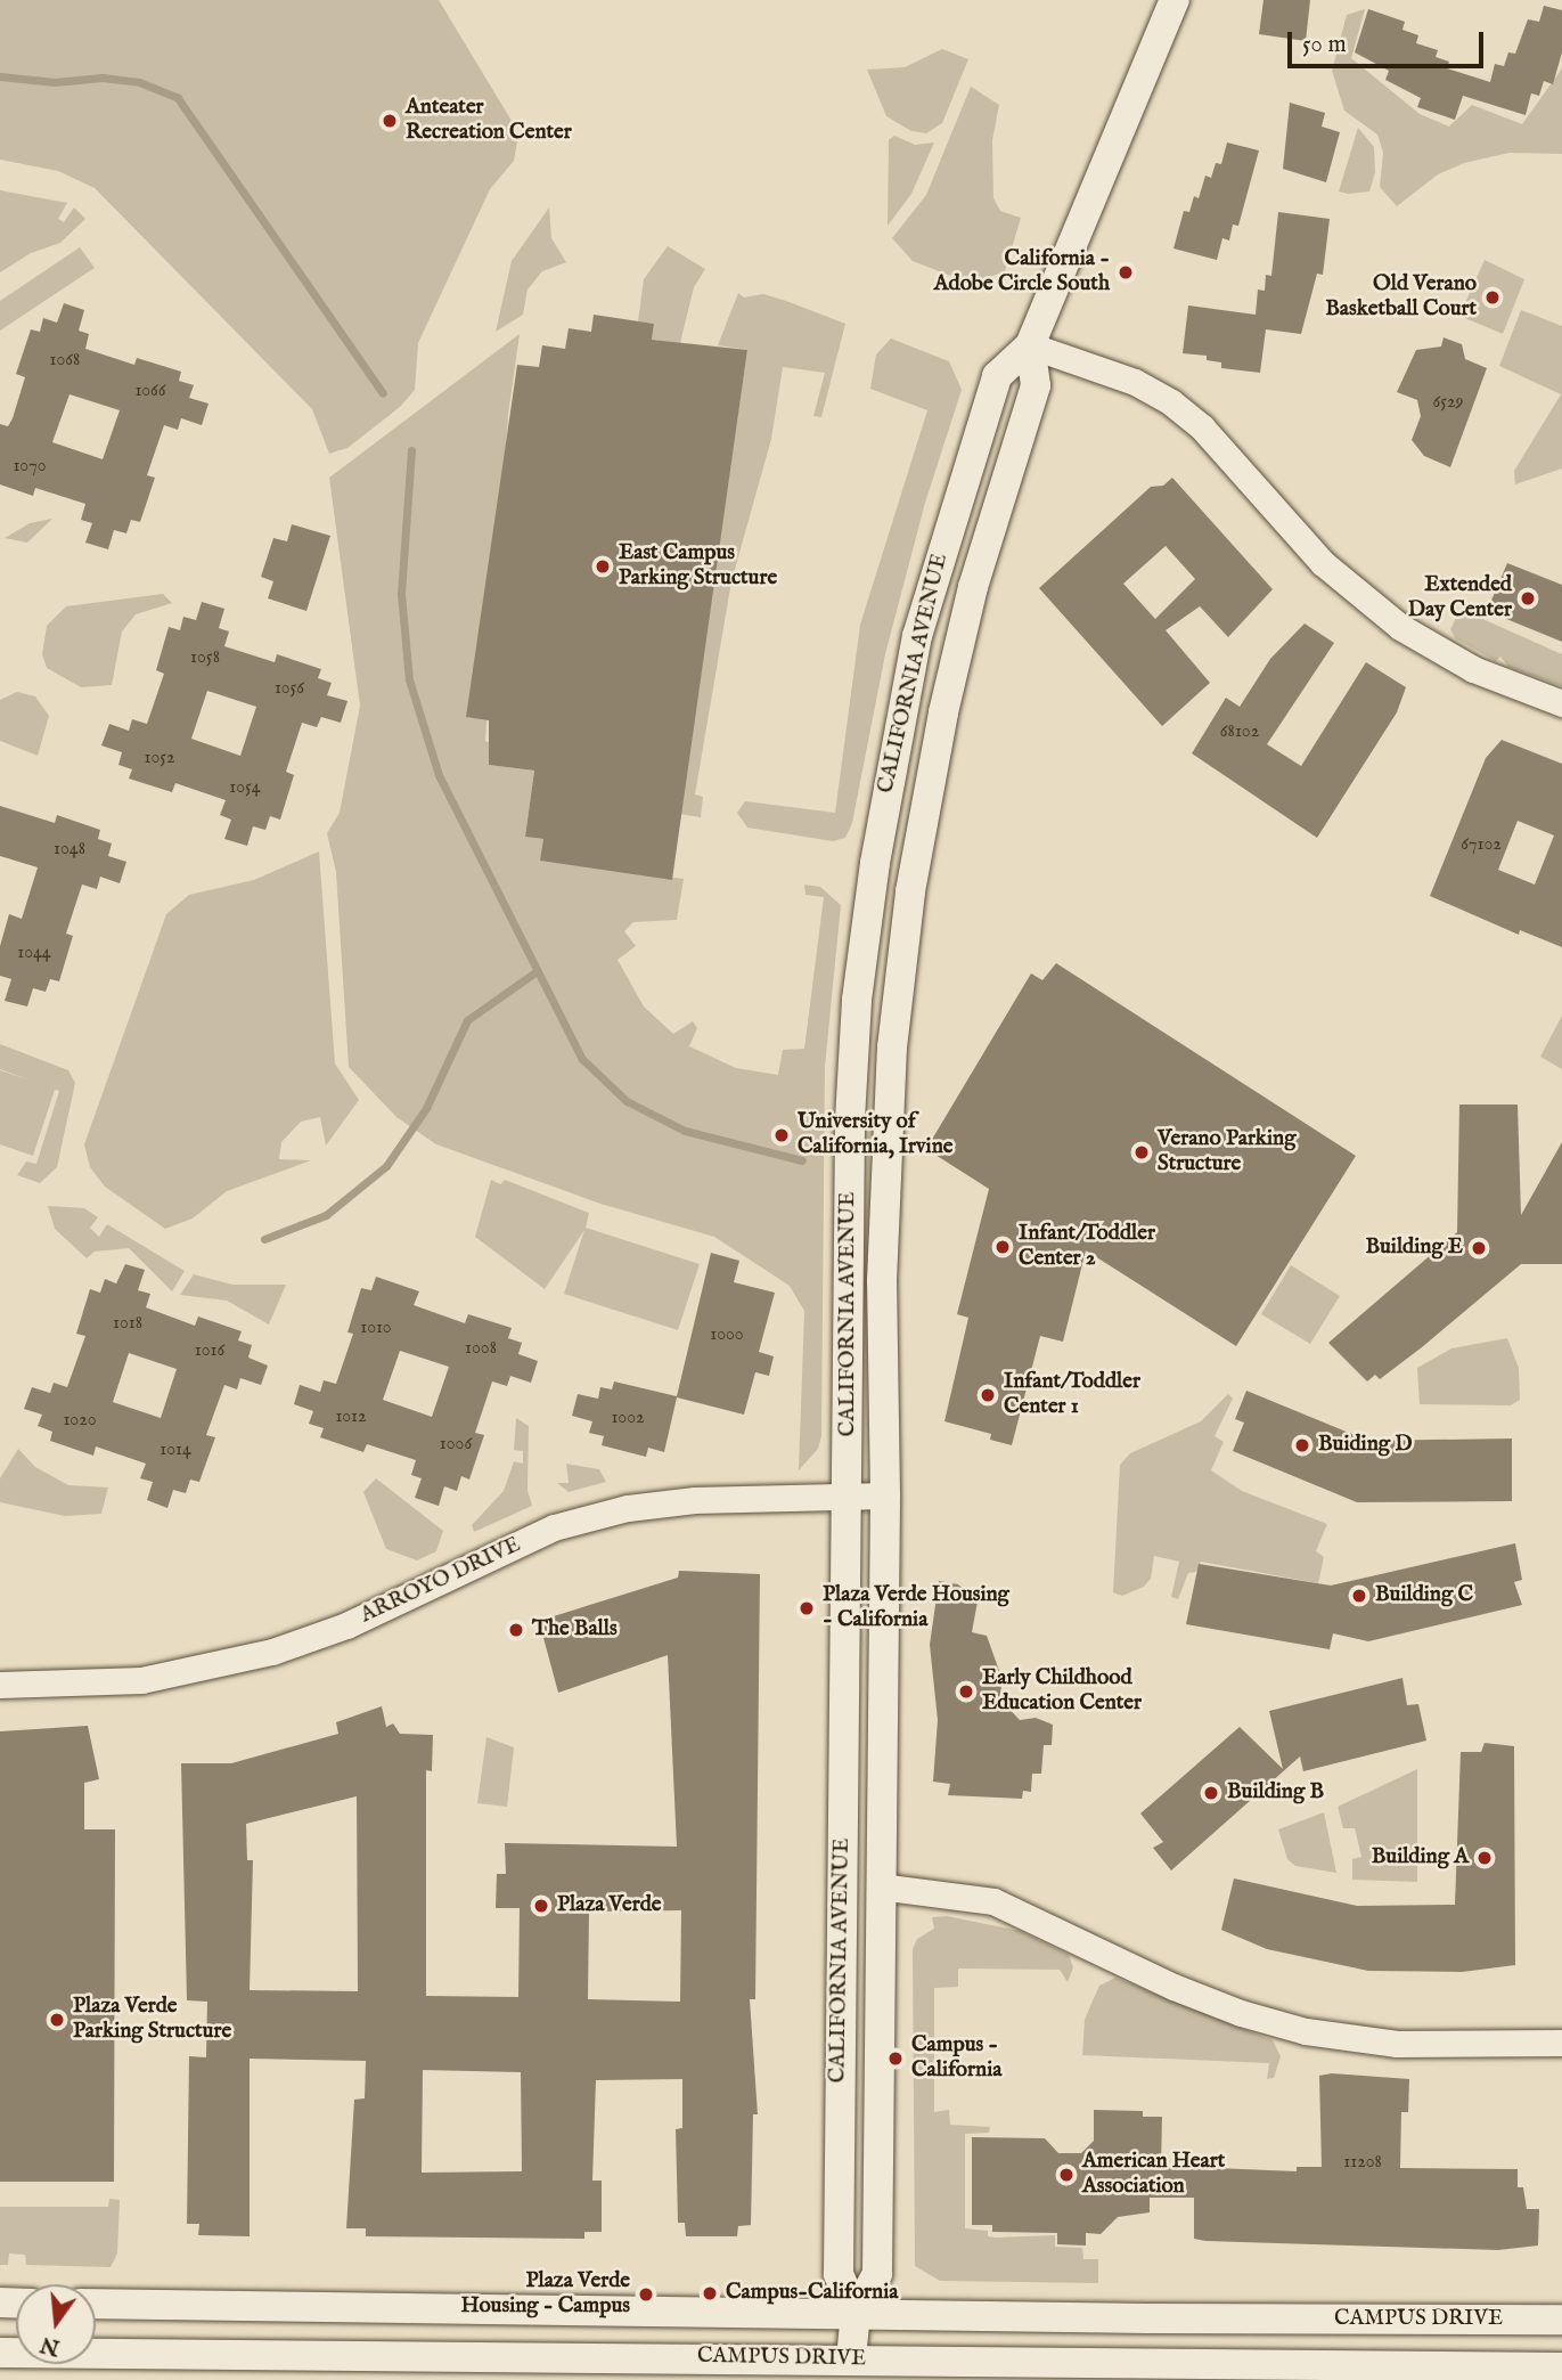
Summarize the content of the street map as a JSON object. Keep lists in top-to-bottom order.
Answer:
{
  "streets": {
    "main road": ["CALIFORNIA AVENUE", "CAMPUS DRIVE"],
    "street": ["ARROYO DRIVE"]
  },
  "crossings": [
    ["CALIFORNIA AVENUE", "ARROYO DRIVE"],
    ["CALIFORNIA AVENUE", "CAMPUS DRIVE"]
  ],
  "places": [
    "Anteater Recreation Center",
    "California - Adobe Circle South",
    "Old Verano Basketball Court",
    "East Campus Parking Structure",
    "Extended Day Center",
    "University of California, Irvine",
    "Verano Parking Structure",
    "Infant/Toddler Center 2",
    "Building E",
    "Infant/Toddler Center 1",
    "Buiding D",
    "Building C",
    "Plaza Verde Housing - California",
    "The Balls",
    "Early Childhood Education Center",
    "Building B",
    "Building A",
    "Plaza Verde",
    "Plaza Verde Parking Structure",
    "Campus - California",
    "American Heart Association",
    "Campus-California",
    "Plaza Verde Housing - Campus"
  ],
  "house_numbers": [
    "1068",
    "1066",
    "6529",
    "1070",
    "1058",
    "1056",
    "68102",
    "1052",
    "1054",
    "67102",
    "1048",
    "1044",
    "1018",
    "1010",
    "1000",
    "1008",
    "1016",
    "1012",
    "1002",
    "1020",
    "1006",
    "1014",
    "11208"
  ],
  "scale_bar": "50 m",
  "north": "bottom"
}
